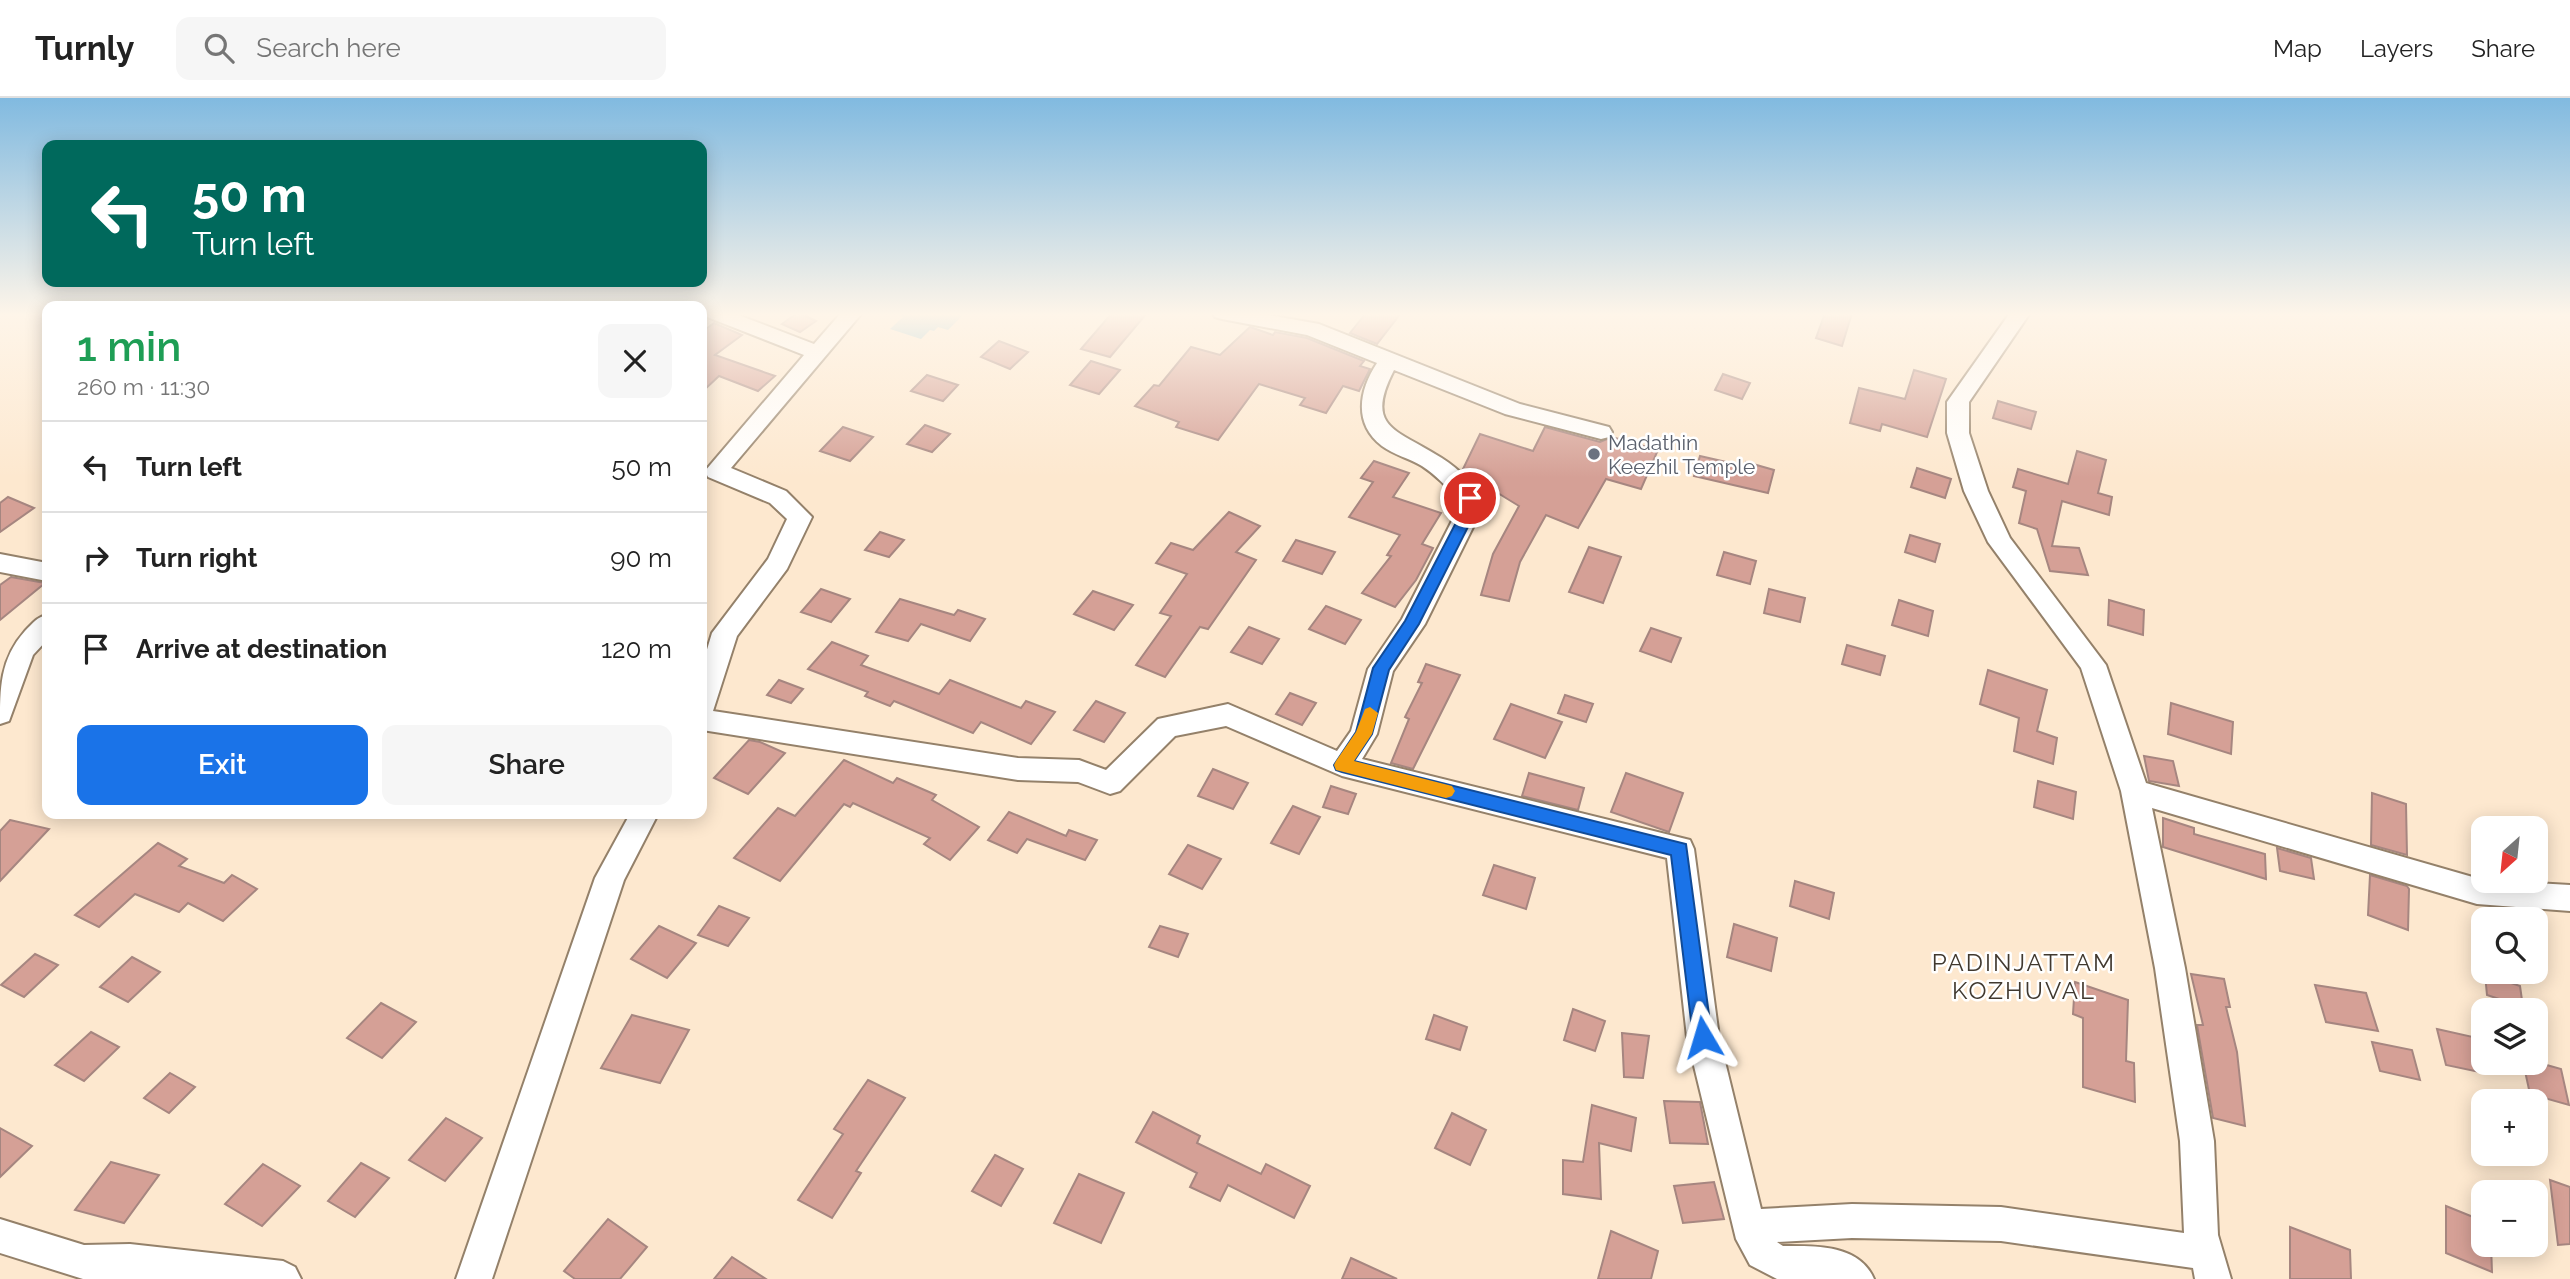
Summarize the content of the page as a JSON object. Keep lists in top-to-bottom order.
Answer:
{
  "districts": ["PADINJATTAM KOZHUVAL"],
  "places": ["Madathin Keezhil Temple"],
  "north": "bottom left",
  "page": {
    "header": "Turnly",
    "search": "Search here",
    "nav": ["Map", "Layers", "Share"],
    "turn": ["50 m", "Turn left"],
    "heading": ["1 min", "260 m · 11:30"],
    "list": [
      {
        "name": "Turn left",
        "value": "50 m"
      },
      {
        "name": "Turn right",
        "value": "90 m"
      },
      {
        "name": "Arrive at destination",
        "value": "120 m"
      }
    ],
    "buttons": ["Exit", "Share"],
    "map_buttons": ["+", "−"]
  }
}
